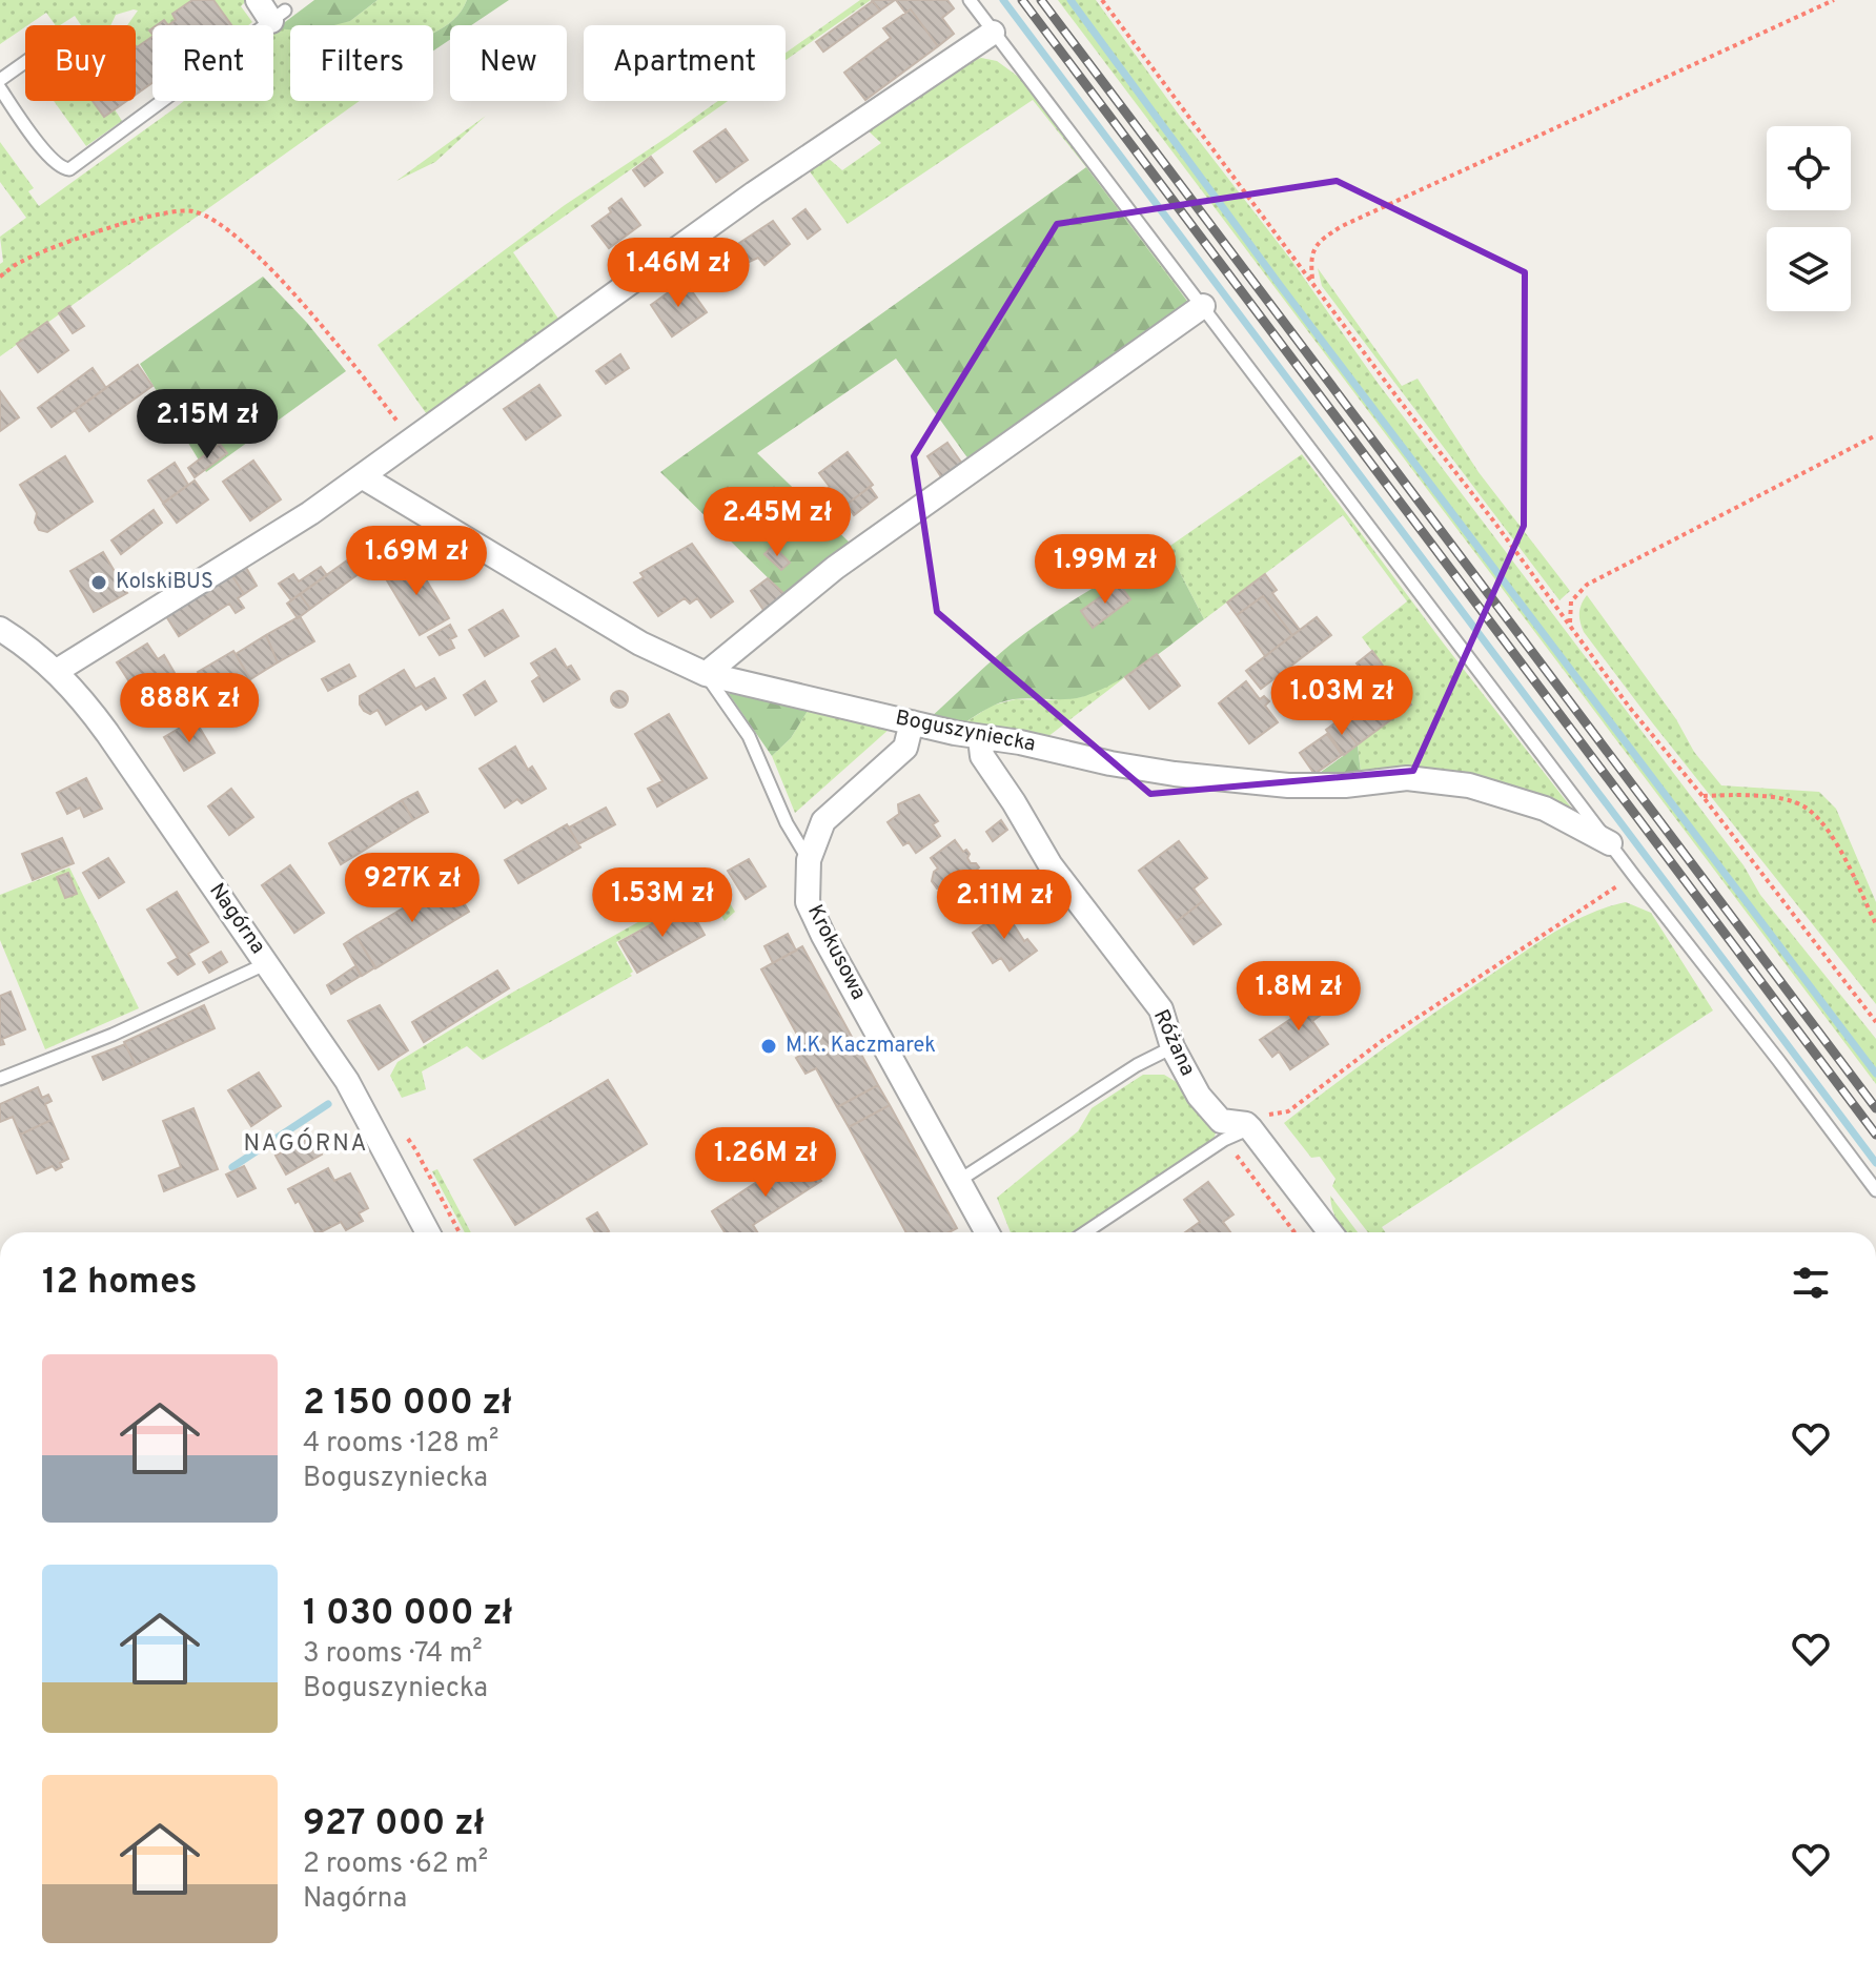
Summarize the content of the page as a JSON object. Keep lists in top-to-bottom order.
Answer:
{
  "streets": {
    "street": [
      "Boguszyniecka",
      "Nagórna",
      "Krokusowa",
      "Różana"
    ]
  },
  "crossings": [
    ["Boguszyniecka", "Krokusowa"],
    ["Boguszyniecka", "Różana"]
  ],
  "districts": ["NAGÓRNA"],
  "places": ["KolskiBUS", "M.K. Kaczmarek"],
  "page": {
    "chip": [
      "Buy",
      "Rent",
      "Filters",
      "New",
      "Apartment"
    ],
    "price": [
      "1.46M zł",
      "2.15M zł",
      "2.45M zł",
      "1.69M zł",
      "1.99M zł",
      "1.03M zł",
      "888K zł",
      "927K zł",
      "1.53M zł",
      "2.11M zł",
      "1.8M zł",
      "1.26M zł"
    ],
    "heading": "12 homes",
    "list": [
      {
        "name": "2 150 000 zł",
        "note": "4 rooms · 128 m² · Boguszyniecka"
      },
      {
        "name": "1 030 000 zł",
        "note": "3 rooms · 74 m² · Boguszyniecka"
      },
      {
        "name": "927 000 zł",
        "note": "2 rooms · 62 m² · Nagórna"
      }
    ]
  }
}
